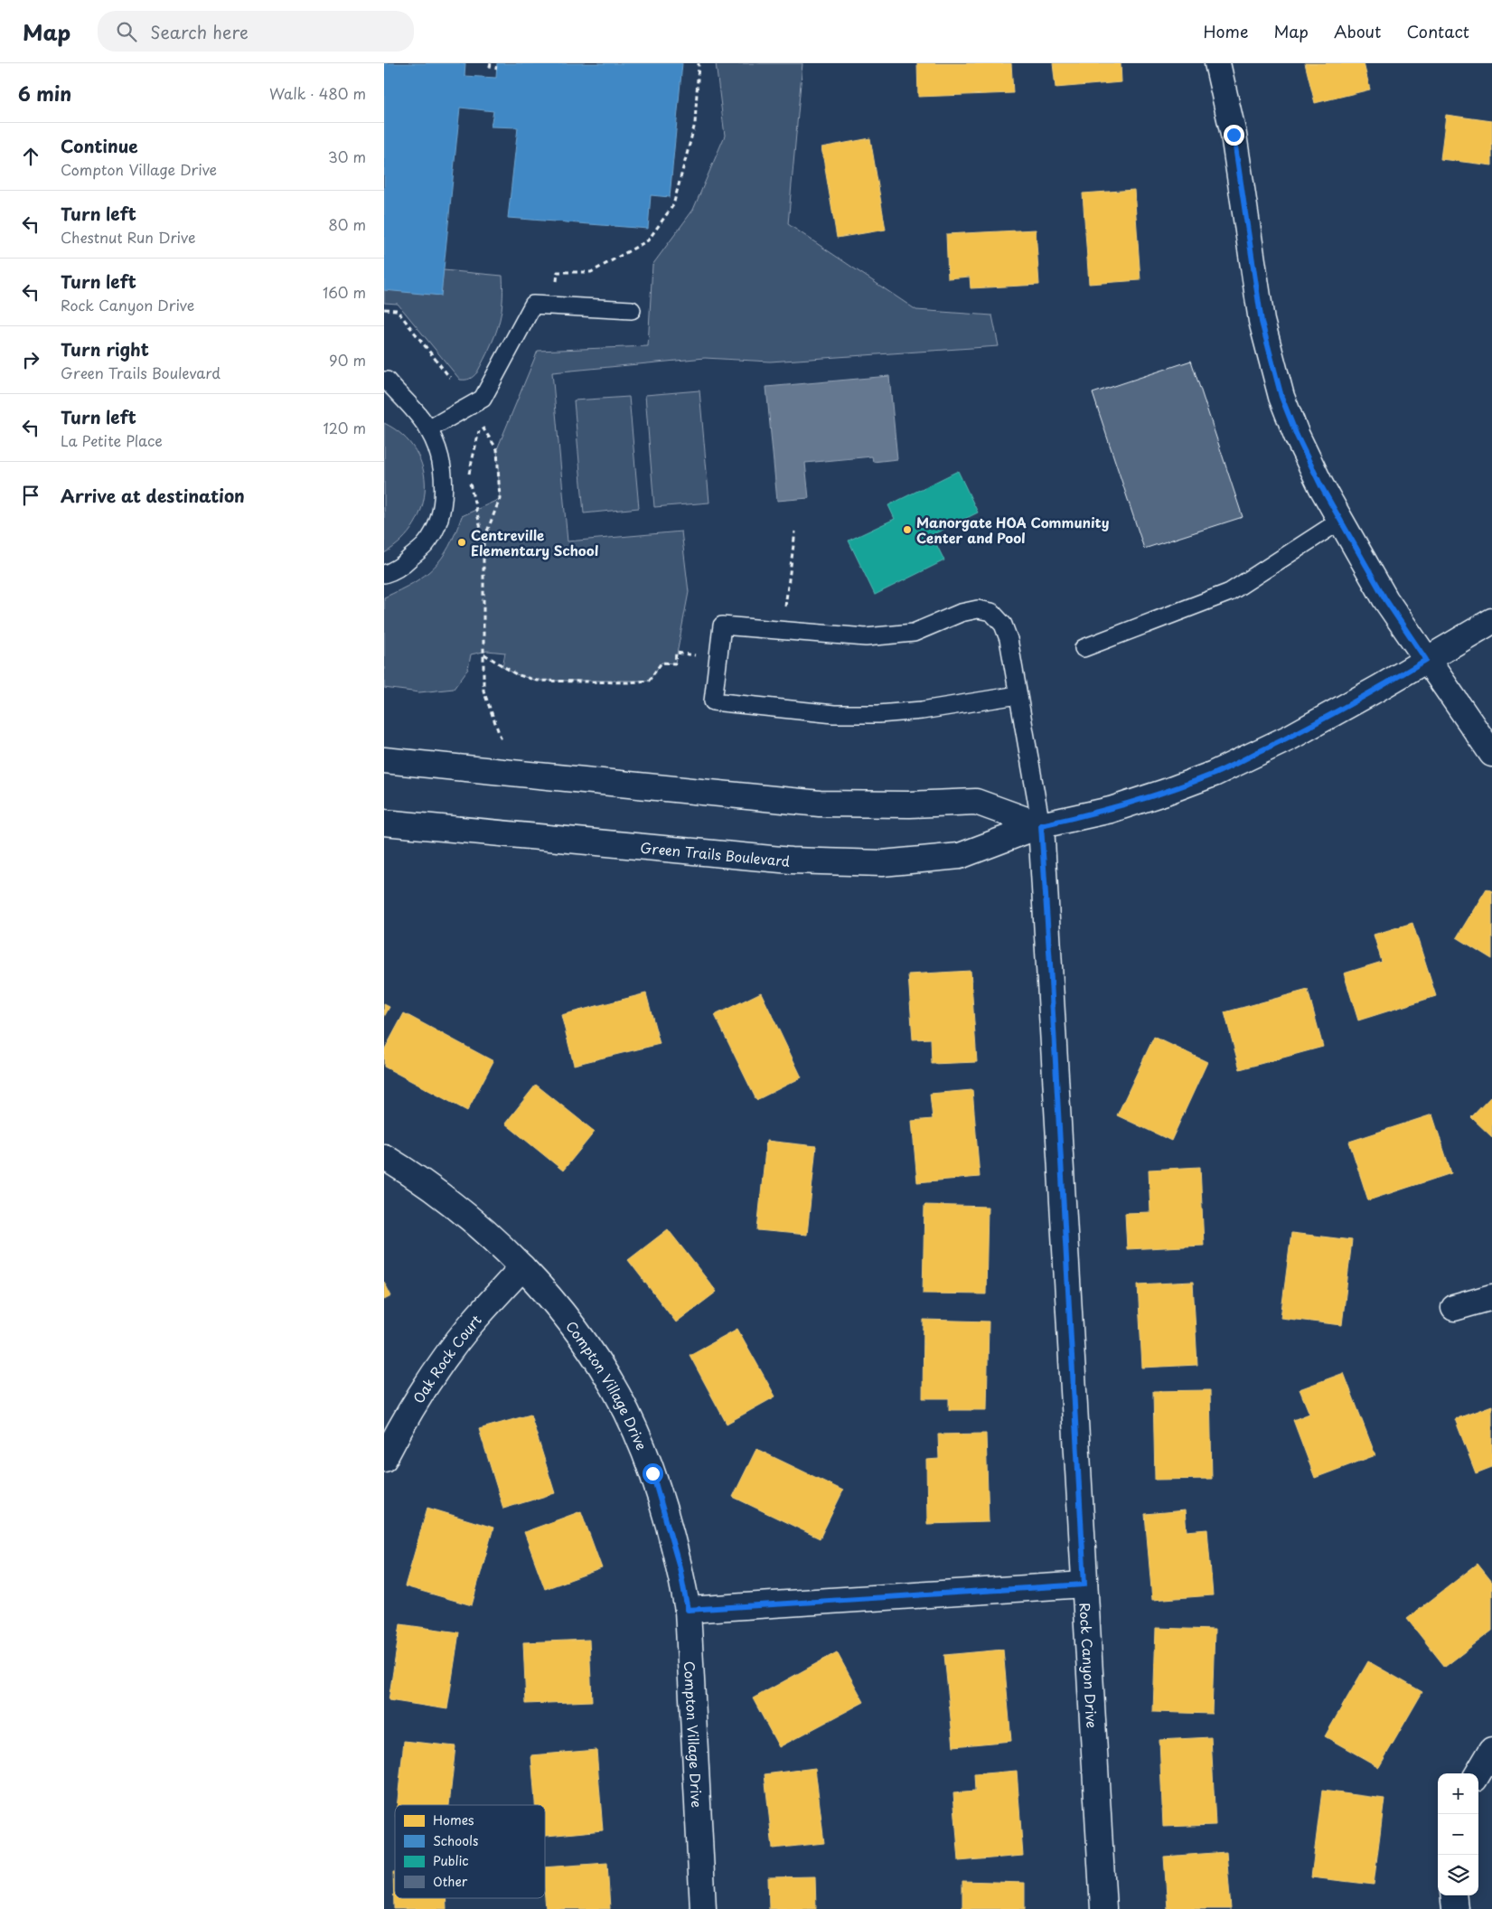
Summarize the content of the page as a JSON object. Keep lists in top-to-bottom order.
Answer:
{
  "streets": {
    "street": [
      "Green Trails Boulevard",
      "Oak Rock Court",
      "Compton Village Drive",
      "Rock Canyon Drive"
    ]
  },
  "crossings": [
    ["Green Trails Boulevard", "Rock Canyon Drive"],
    ["Oak Rock Court", "Compton Village Drive"]
  ],
  "places": ["Manorgate HOA Community Center and Pool", "Centreville Elementary School"],
  "legend": [
    "Homes",
    "Schools",
    "Public",
    "Other"
  ],
  "page": {
    "header": "Map",
    "search": "Search here",
    "nav": [
      "Home",
      "Map",
      "About",
      "Contact"
    ],
    "heading": ["6 min", "Walk · 480 m"],
    "list": [
      ["Continue", "Compton Village Drive", "30 m"],
      ["Turn left", "Chestnut Run Drive", "80 m"],
      ["Turn left", "Rock Canyon Drive", "160 m"],
      ["Turn right", "Green Trails Boulevard", "90 m"],
      ["Turn left", "La Petite Place", "120 m"],
      "Arrive at destination"
    ],
    "map_buttons": ["+", "−"]
  }
}
